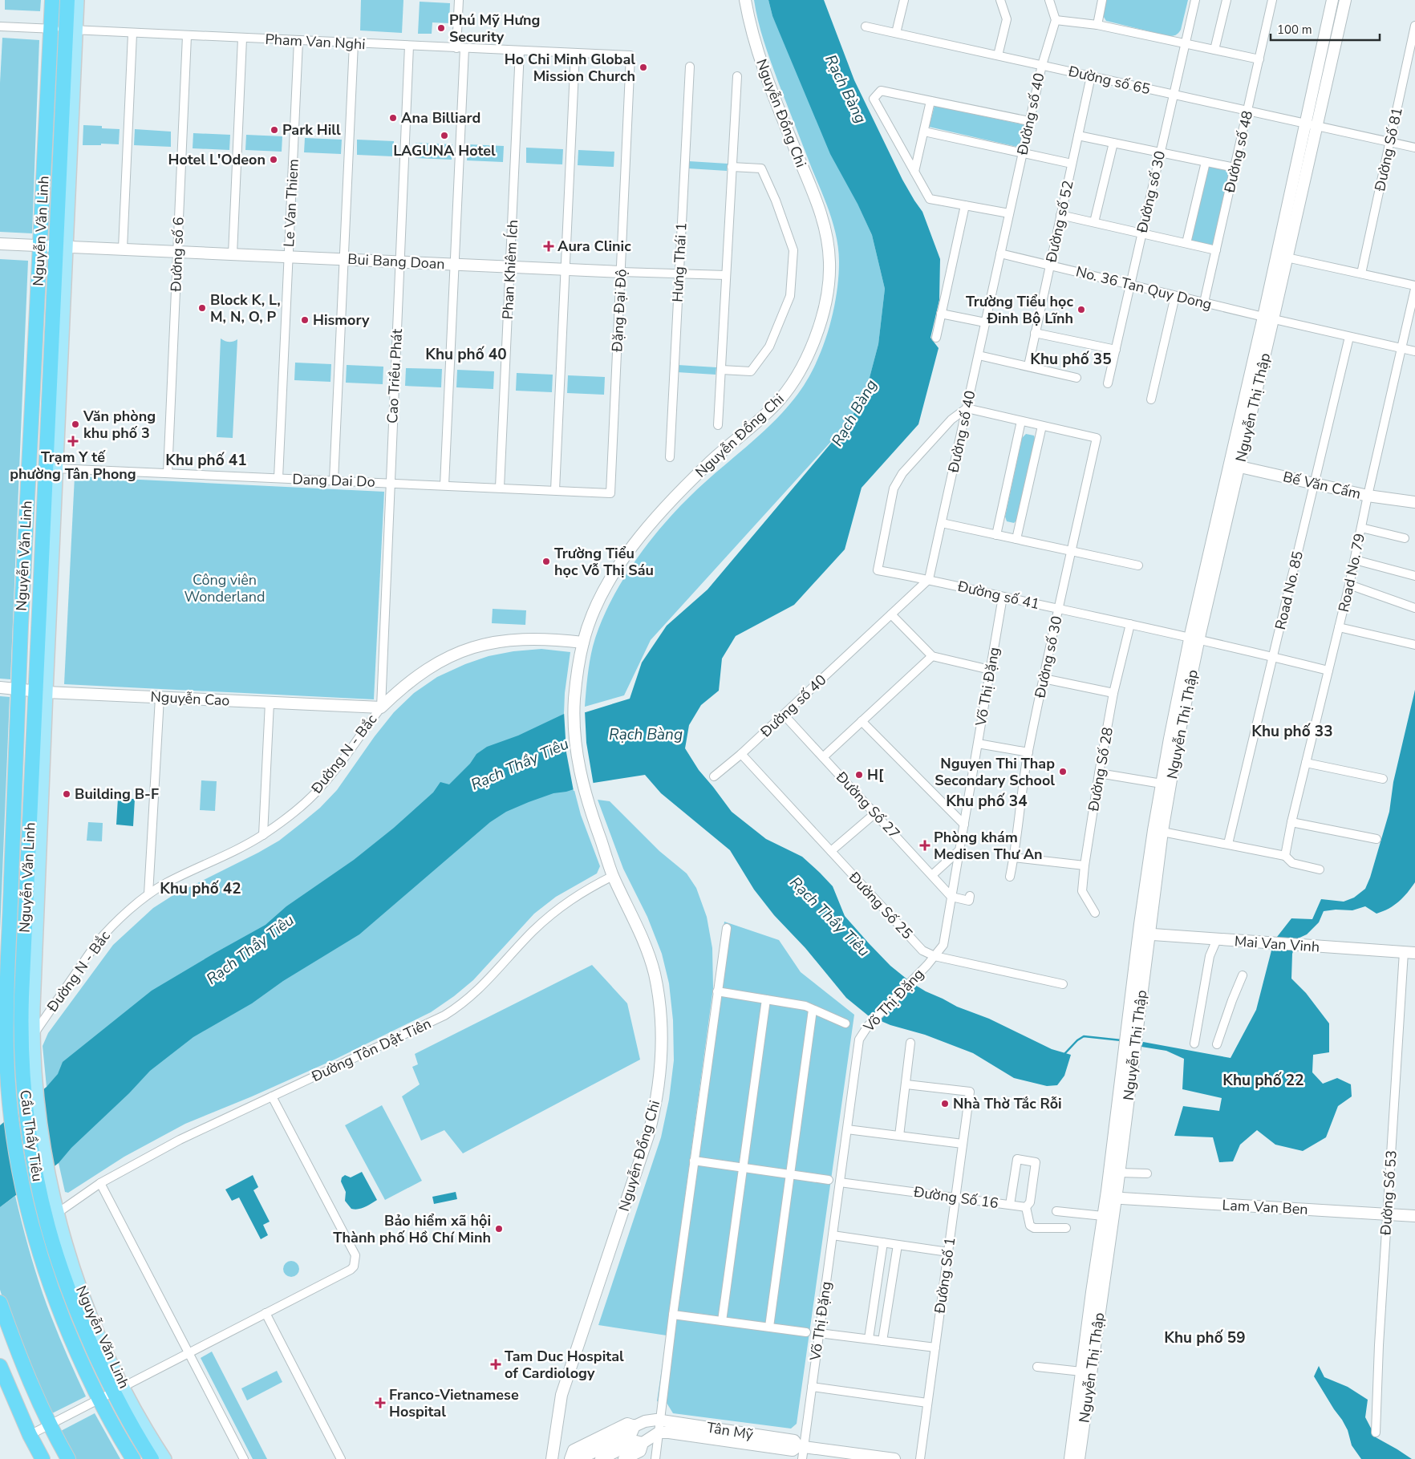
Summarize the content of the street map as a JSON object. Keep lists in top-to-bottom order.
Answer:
{
  "streets": {
    "highway": ["Nguyễn Văn Linh", "Cầu Thầy Tiêu"],
    "street": [
      "Pham Van Nghi",
      "Đường số 65",
      "Nguyễn Đổng Chi",
      "Đường số 40",
      "Đường Số 81",
      "Đường số 48",
      "Đường số 30",
      "Le Van Thiem",
      "Đường số 52",
      "Đường số 6",
      "Bui Bang Doan",
      "Hưng Thái 1",
      "Phan Khiêm Ích",
      "No. 36 Tan Quy Dong",
      "Đặng Đại Độ",
      "Cao Triều Phát",
      "Nguyễn Thị Thập",
      "Dang Dai Do",
      "Bế Văn Cấm",
      "Road No. 79",
      "Road No. 85",
      "Đường số 41",
      "Võ Thị Đặng",
      "Nguyễn Cao",
      "Đường N - Bắc",
      "Đường Số 28",
      "Đường Số 27",
      "Đường Số 25",
      "Mai Van Vinh",
      "Đường Tôn Dật Tiên",
      "Đường Số 53",
      "Đường Số 16",
      "Lam Van Ben",
      "Đường Số 1",
      "Tân Mỹ"
    ]
  },
  "crossings": [
    ["Pham Van Nghi", "Le Van Thiem"],
    ["Pham Van Nghi", "Nguyễn Văn Linh"],
    ["Pham Van Nghi", "Đường số 6"],
    ["Pham Van Nghi", "Phan Khiêm Ích"],
    ["Pham Van Nghi", "Đặng Đại Độ"],
    ["Pham Van Nghi", "Cao Triều Phát"],
    ["Đường số 65", "Đường số 40"],
    ["Đường số 65", "Đường Số 81"],
    ["Đường số 65", "Đường số 48"],
    ["Đường số 65", "Đường số 30"],
    ["Đường số 65", "Đường số 52"],
    ["Đường số 65", "Nguyễn Thị Thập"],
    ["Nguyễn Đổng Chi", "Đường N - Bắc"],
    ["Nguyễn Đổng Chi", "Đường Tôn Dật Tiên"],
    ["Đường số 40", "No. 36 Tan Quy Dong"],
    ["Đường số 40", "Đường số 41"],
    ["Đường số 40", "Đường Số 27"],
    ["Đường số 40", "Đường Số 25"],
    ["Đường số 48", "No. 36 Tan Quy Dong"],
    ["Đường số 30", "No. 36 Tan Quy Dong"],
    ["Đường số 30", "Đường số 41"],
    ["Le Van Thiem", "Bui Bang Doan"],
    ["Le Van Thiem", "Dang Dai Do"],
    ["Đường số 52", "No. 36 Tan Quy Dong"],
    ["Nguyễn Văn Linh", "Bui Bang Doan"],
    ["Nguyễn Văn Linh", "Dang Dai Do"],
    ["Nguyễn Văn Linh", "Nguyễn Cao"],
    ["Nguyễn Văn Linh", "Đường N - Bắc"],
    ["Nguyễn Văn Linh", "Đường Tôn Dật Tiên"],
    ["Nguyễn Văn Linh", "Cầu Thầy Tiêu"],
    ["Đường số 6", "Bui Bang Doan"],
    ["Đường số 6", "Dang Dai Do"],
    ["Bui Bang Doan", "Hưng Thái 1"],
    ["Bui Bang Doan", "Phan Khiêm Ích"],
    ["Bui Bang Doan", "Đặng Đại Độ"],
    ["Bui Bang Doan", "Cao Triều Phát"],
    ["Phan Khiêm Ích", "Dang Dai Do"],
    ["No. 36 Tan Quy Dong", "Nguyễn Thị Thập"],
    ["No. 36 Tan Quy Dong", "Road No. 79"],
    ["No. 36 Tan Quy Dong", "Road No. 85"],
    ["Đặng Đại Độ", "Dang Dai Do"],
    ["Cao Triều Phát", "Dang Dai Do"],
    ["Cao Triều Phát", "Nguyễn Cao"],
    ["Cao Triều Phát", "Đường N - Bắc"],
    ["Nguyễn Thị Thập", "Bế Văn Cấm"],
    ["Nguyễn Thị Thập", "Đường số 41"],
    ["Nguyễn Thị Thập", "Mai Van Vinh"],
    ["Nguyễn Thị Thập", "Lam Van Ben"],
    ["Bế Văn Cấm", "Road No. 79"],
    ["Bế Văn Cấm", "Road No. 85"],
    ["Đường số 41", "Võ Thị Đặng"],
    ["Đường số 41", "Đường Số 28"],
    ["Võ Thị Đặng", "Đường Số 27"],
    ["Võ Thị Đặng", "Đường Số 25"],
    ["Võ Thị Đặng", "Đường Số 16"],
    ["Võ Thị Đặng", "Tân Mỹ"],
    ["Nguyễn Cao", "Đường N - Bắc"],
    ["Mai Van Vinh", "Đường Số 53"],
    ["Đường Tôn Dật Tiên", "Cầu Thầy Tiêu"],
    ["Đường Số 53", "Lam Van Ben"],
    ["Đường Số 16", "Đường Số 1"]
  ],
  "districts": [
    "Khu phố 40",
    "Khu phố 35",
    "Khu phố 41",
    "Khu phố 33",
    "Khu phố 34",
    "Khu phố 42",
    "Khu phố 22",
    "Khu phố 59"
  ],
  "water": ["Rạch Bàng", "Rạch Thầy Tiêu"],
  "parks": ["Công viên Wonderland"],
  "places": {
    "other": [
      "Phú Mỹ Hưng Security",
      "Ho Chi Minh Global Mission Church",
      "Ana Billiard",
      "Park Hill",
      "LAGUNA Hotel",
      "Hotel L'Odeon",
      "Block K, L, M, N, O, P",
      "Trường Tiểu học Đinh Bộ Lĩnh",
      "Hismory",
      "Văn phòng khu phố 3",
      "Trường Tiểu học Vỗ Thị Sáu",
      "Nguyen Thi Thap Secondary School",
      "H[",
      "Building B-F",
      "Nhà Thờ Tắc Rỗi",
      "Bảo hiểm xã hội Thành phố Hồ Chí Minh"
    ],
    "health": [
      "Aura Clinic",
      "Trạm Y tế phường Tân Phong",
      "Phòng khám Medisen Thư An",
      "Tam Duc Hospital of Cardiology",
      "Franco-Vietnamese Hospital"
    ]
  },
  "scale_bar": "100 m"
}
